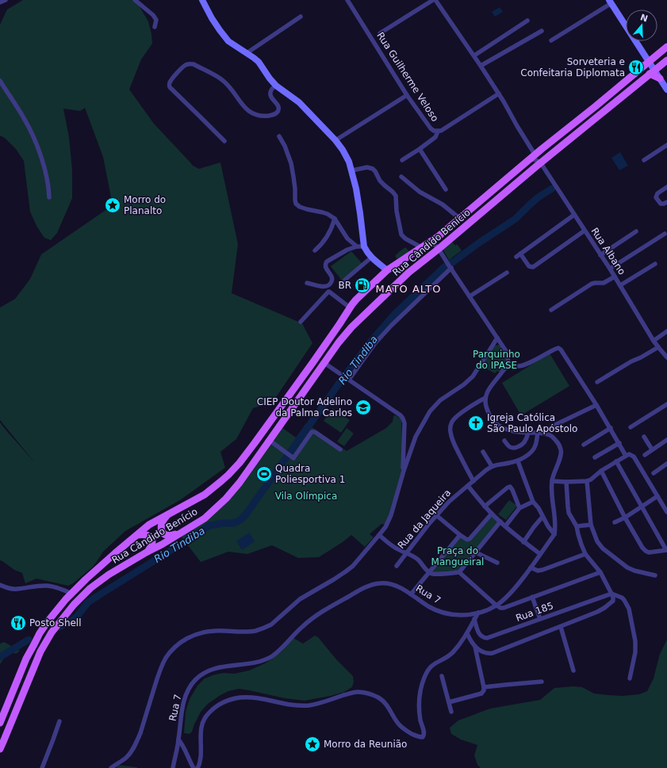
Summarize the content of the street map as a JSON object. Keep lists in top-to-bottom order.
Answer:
{
  "streets": {
    "main road": ["Rua Cândido Benício"],
    "street": [
      "Rua Guilherme Veloso",
      "Rua Albano",
      "Rua da Jaqueira",
      "Rua 7",
      "Rua 185"
    ]
  },
  "crossings": [
    ["Rua Cândido Benício", "Rua Albano"]
  ],
  "districts": ["MATO ALTO"],
  "water": ["Rio Tindiba"],
  "parks": ["Parquinho do IPASE", "Vila Olímpica", "Praça do Mangueiral"],
  "places": {
    "restaurant": ["Sorveteria e Confeitaria Diplomata", "Posto Shell"],
    "place": ["Morro do Planalto", "Morro da Reunião"],
    "fuel station": ["BR"],
    "school or university": ["CIEP Doutor Adelino da Palma Carlos"],
    "church": ["Igreja Católica São Paulo Apóstolo"],
    "sports": ["Quadra Poliesportiva 1"]
  },
  "north": "top"
}
